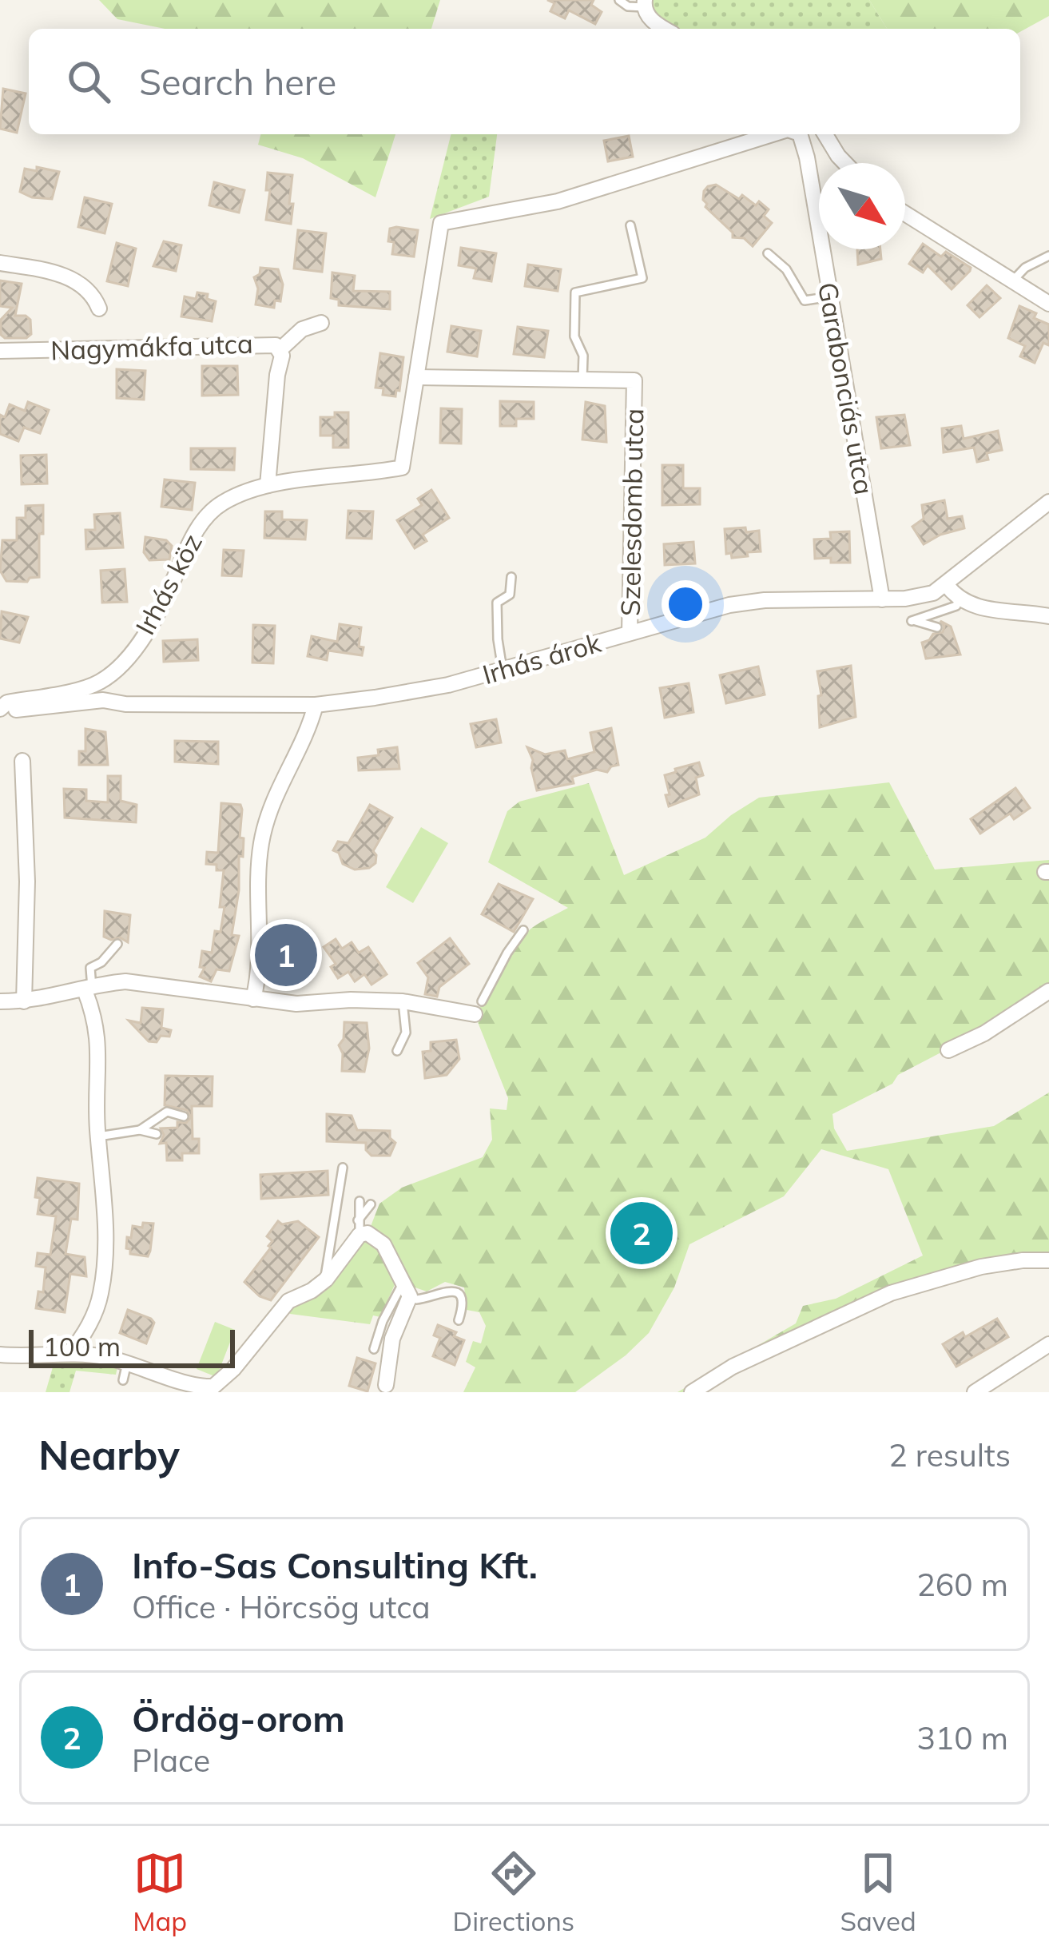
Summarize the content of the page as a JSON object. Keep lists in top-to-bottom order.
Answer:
{
  "streets": {
    "street": [
      "Nagymákfa utca",
      "Garabonciás utca",
      "Szelesdomb utca",
      "Irhás köz",
      "Irhás árok"
    ]
  },
  "crossings": [
    ["Nagymákfa utca", "Irhás köz"],
    ["Garabonciás utca", "Irhás árok"],
    ["Szelesdomb utca", "Irhás köz"],
    ["Szelesdomb utca", "Irhás árok"],
    ["Irhás köz", "Irhás árok"]
  ],
  "scale_bar": "100 m",
  "north": "bottom right",
  "page": {
    "search": "Search here",
    "pins": ["1", "2"],
    "scale": "100 m",
    "heading": ["Nearby", "2 results"],
    "list": [
      {
        "mark": "1",
        "name": "Info-Sas Consulting Kft.",
        "note": "Office · Hörcsög utca",
        "value": "260 m"
      },
      {
        "mark": "2",
        "name": "Ördög-orom",
        "note": "Place",
        "value": "310 m"
      }
    ],
    "nav": ["Map", "Directions", "Saved"]
  }
}
